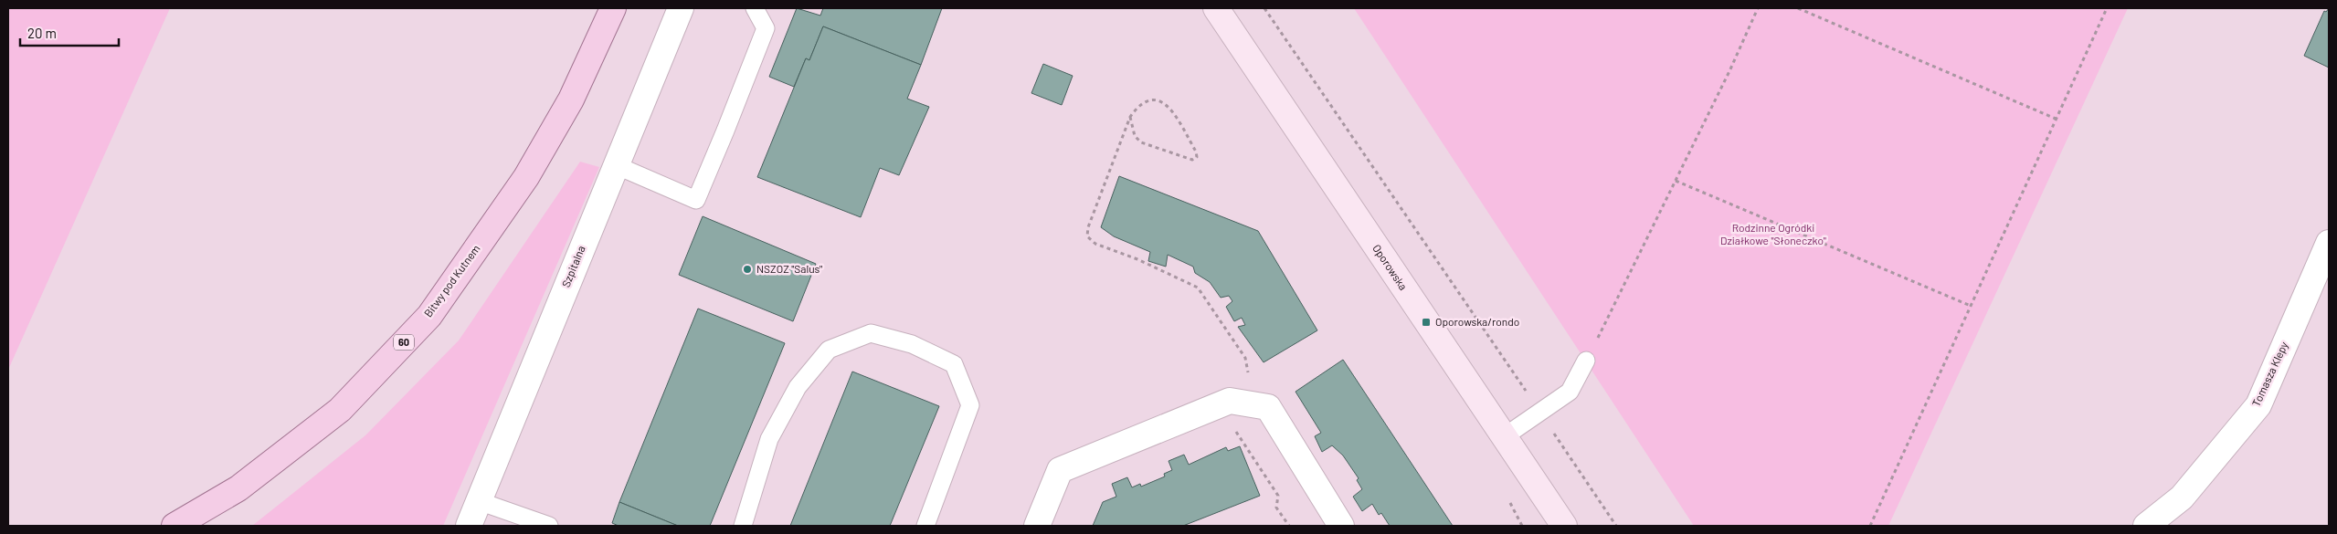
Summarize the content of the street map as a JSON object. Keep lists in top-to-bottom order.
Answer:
{
  "streets": {
    "main road": ["Bitwy pod Kutnem", "60"],
    "street": ["Szpitalna", "Oporowska", "Tomasza Klepy"]
  },
  "parks": ["Rodzinne Ogródki Działkowe \"Słoneczko\""],
  "places": {
    "other": ["NSZOZ \"Salus\""],
    "transit": ["Oporowska/rondo"]
  },
  "scale_bar": "20 m"
}
